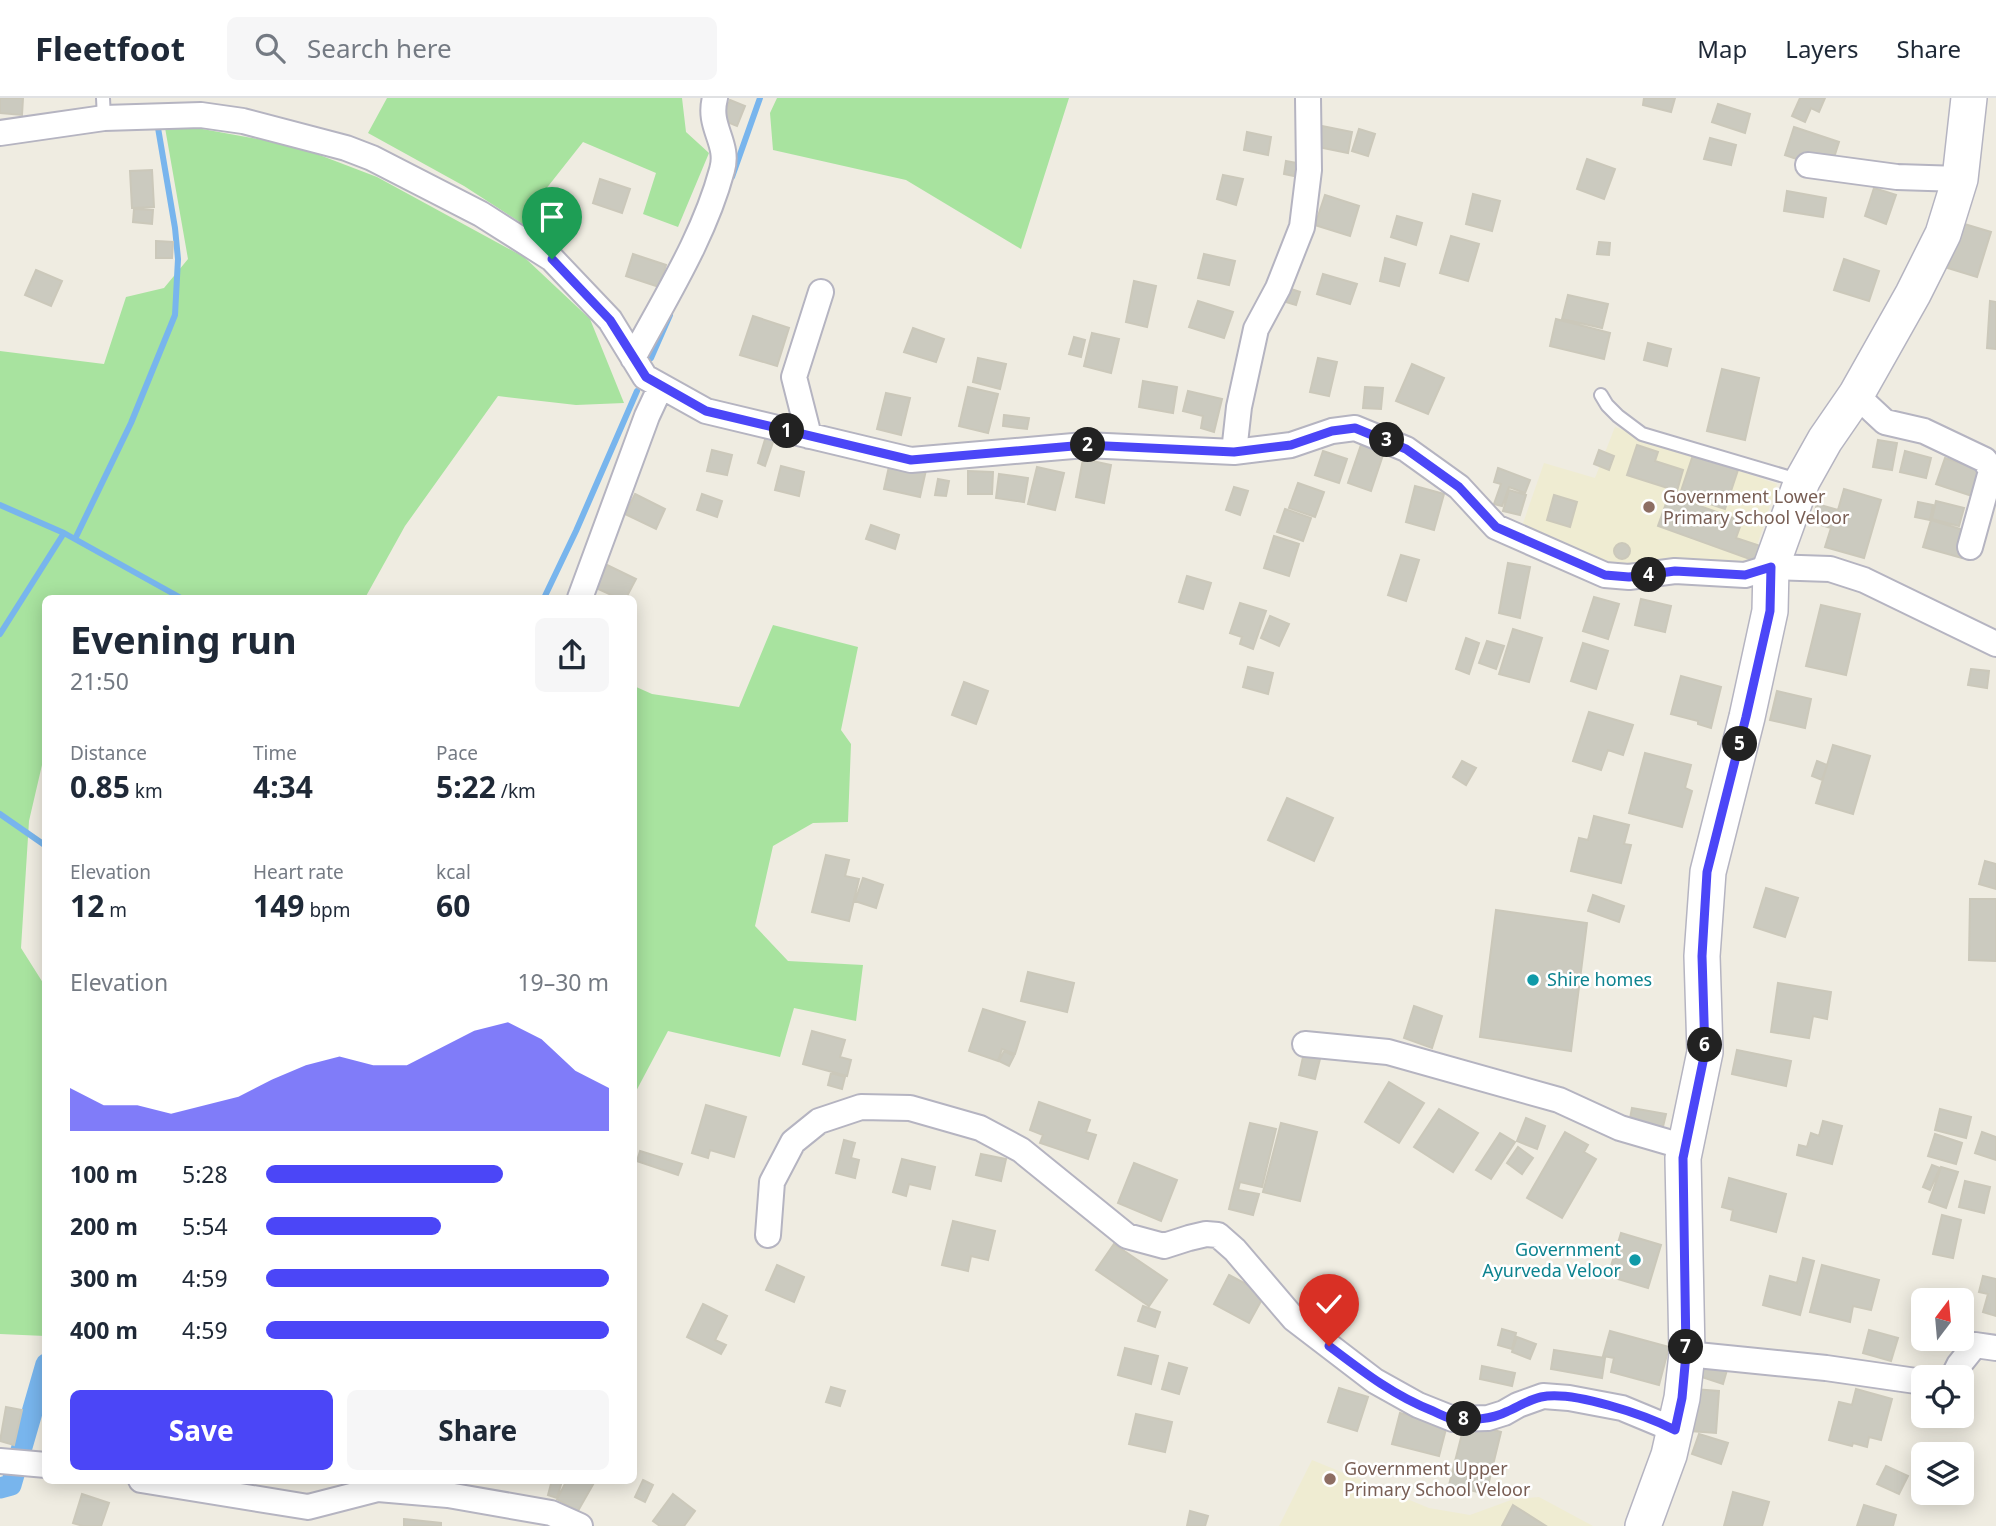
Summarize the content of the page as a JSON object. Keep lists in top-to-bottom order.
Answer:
{
  "places": [
    "Government Lower Primary School Veloor",
    "Shire homes",
    "Government Ayurveda Veloor",
    "Government Upper Primary School Veloor"
  ],
  "north": "top",
  "page": {
    "header": "Fleetfoot",
    "search": "Search here",
    "nav": ["Map", "Layers", "Share"],
    "pins": [
      "1",
      "3",
      "2",
      "4",
      "5",
      "6",
      "7",
      "8"
    ],
    "heading": ["Evening run", "21:50"],
    "stats": [
      ["Distance", "0.85 km"],
      ["Time", "4:34"],
      ["Pace", "5:22 /km"],
      ["Elevation", "12 m"],
      ["Heart rate", "149 bpm"],
      ["kcal", "60"]
    ],
    "chart": ["Elevation", "19–30 m"],
    "list": [
      {
        "name": "100 m",
        "note": "5:28"
      },
      {
        "name": "200 m",
        "note": "5:54"
      },
      {
        "name": "300 m",
        "note": "4:59"
      },
      {
        "name": "400 m",
        "note": "4:59"
      }
    ],
    "buttons": ["Save", "Share"]
  }
}
